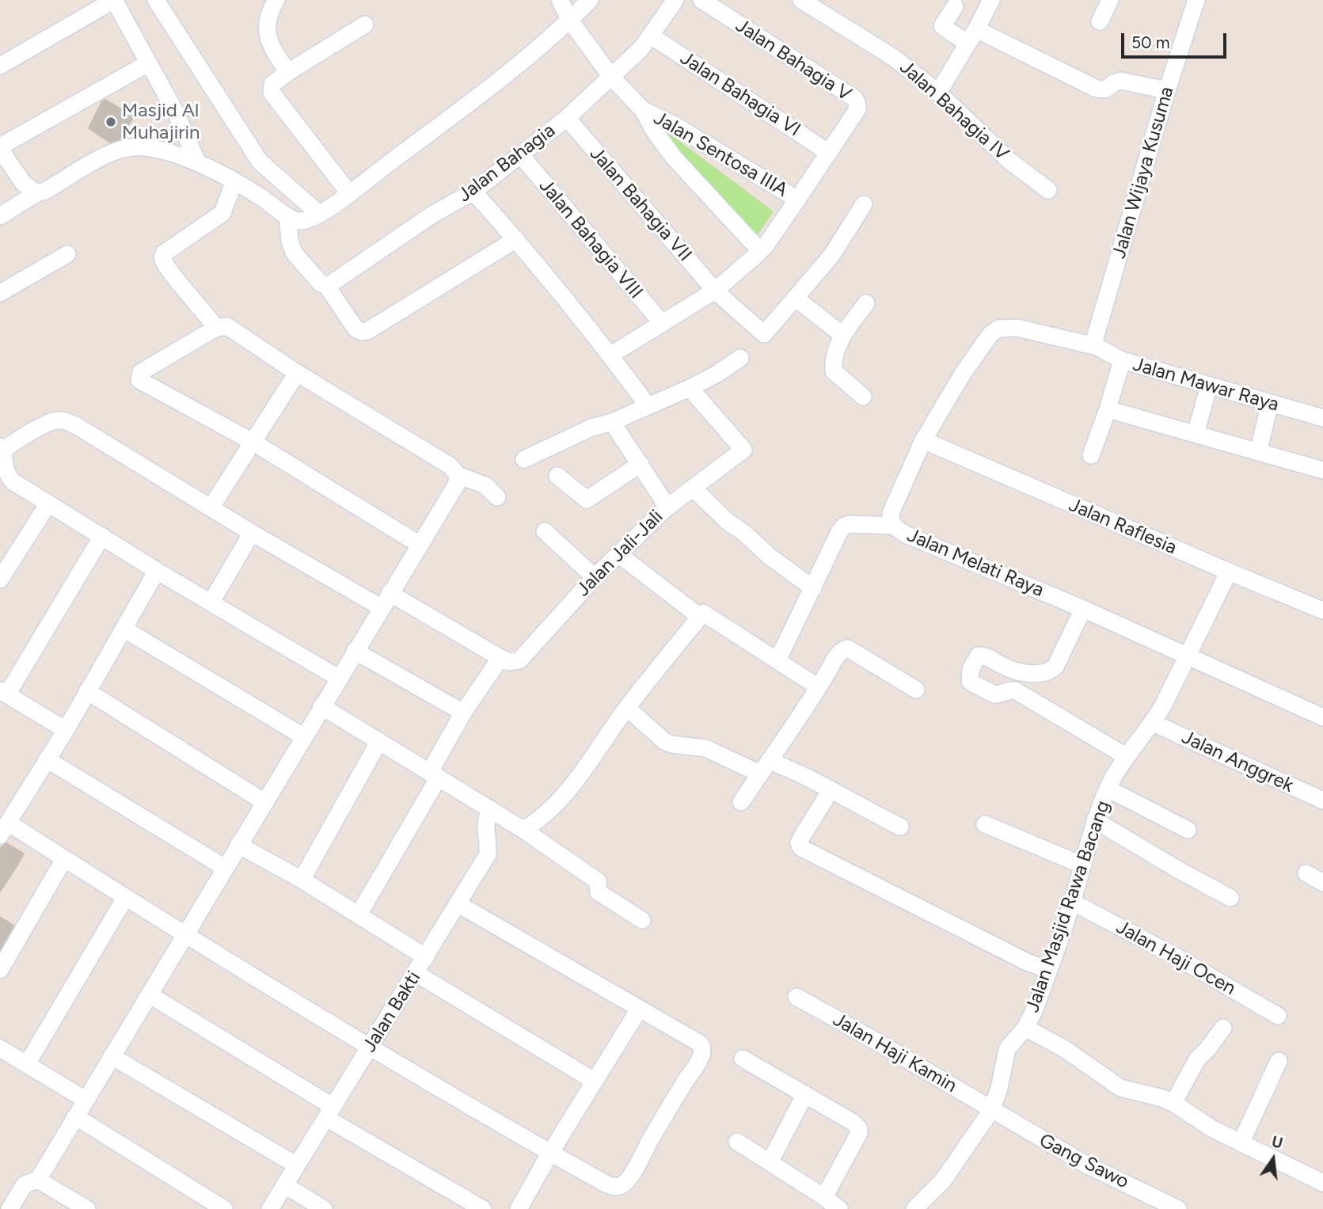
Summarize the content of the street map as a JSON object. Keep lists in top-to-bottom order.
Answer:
{
  "streets": {
    "street": [
      "Jalan Bahagia V",
      "Jalan Bahagia VI",
      "Jalan Bahagia IV",
      "Jalan Sentosa IIIA",
      "Jalan Bahagia",
      "Jalan Wijaya Kusuma",
      "Jalan Bahagia VII",
      "Jalan Bahagia VIII",
      "Jalan Mawar Raya",
      "Jalan Raflesia",
      "Jalan Jali-Jali",
      "Jalan Melati Raya",
      "Jalan Anggrek",
      "Jalan Masjid Rawa Bacang",
      "Jalan Haji Ocen",
      "Jalan Bakti",
      "Jalan Haji Kamin",
      "Gang Sawo"
    ]
  },
  "crossings": [
    ["Jalan Bahagia V", "Jalan Bahagia VI"],
    ["Jalan Bahagia VI", "Jalan Bahagia"],
    ["Jalan Bahagia", "Jalan Bahagia VII"],
    ["Jalan Bahagia", "Jalan Bahagia VIII"],
    ["Jalan Wijaya Kusuma", "Jalan Mawar Raya"],
    ["Jalan Wijaya Kusuma", "Jalan Melati Raya"],
    ["Jalan Mawar Raya", "Jalan Melati Raya"],
    ["Jalan Raflesia", "Jalan Melati Raya"],
    ["Jalan Raflesia", "Jalan Masjid Rawa Bacang"],
    ["Jalan Melati Raya", "Jalan Masjid Rawa Bacang"],
    ["Jalan Anggrek", "Jalan Masjid Rawa Bacang"],
    ["Jalan Masjid Rawa Bacang", "Jalan Haji Ocen"],
    ["Jalan Masjid Rawa Bacang", "Jalan Haji Kamin"],
    ["Jalan Masjid Rawa Bacang", "Gang Sawo"],
    ["Jalan Haji Kamin", "Gang Sawo"]
  ],
  "places": ["Masjid Al Muhajirin"],
  "scale_bar": "50 m",
  "north": "top"
}
